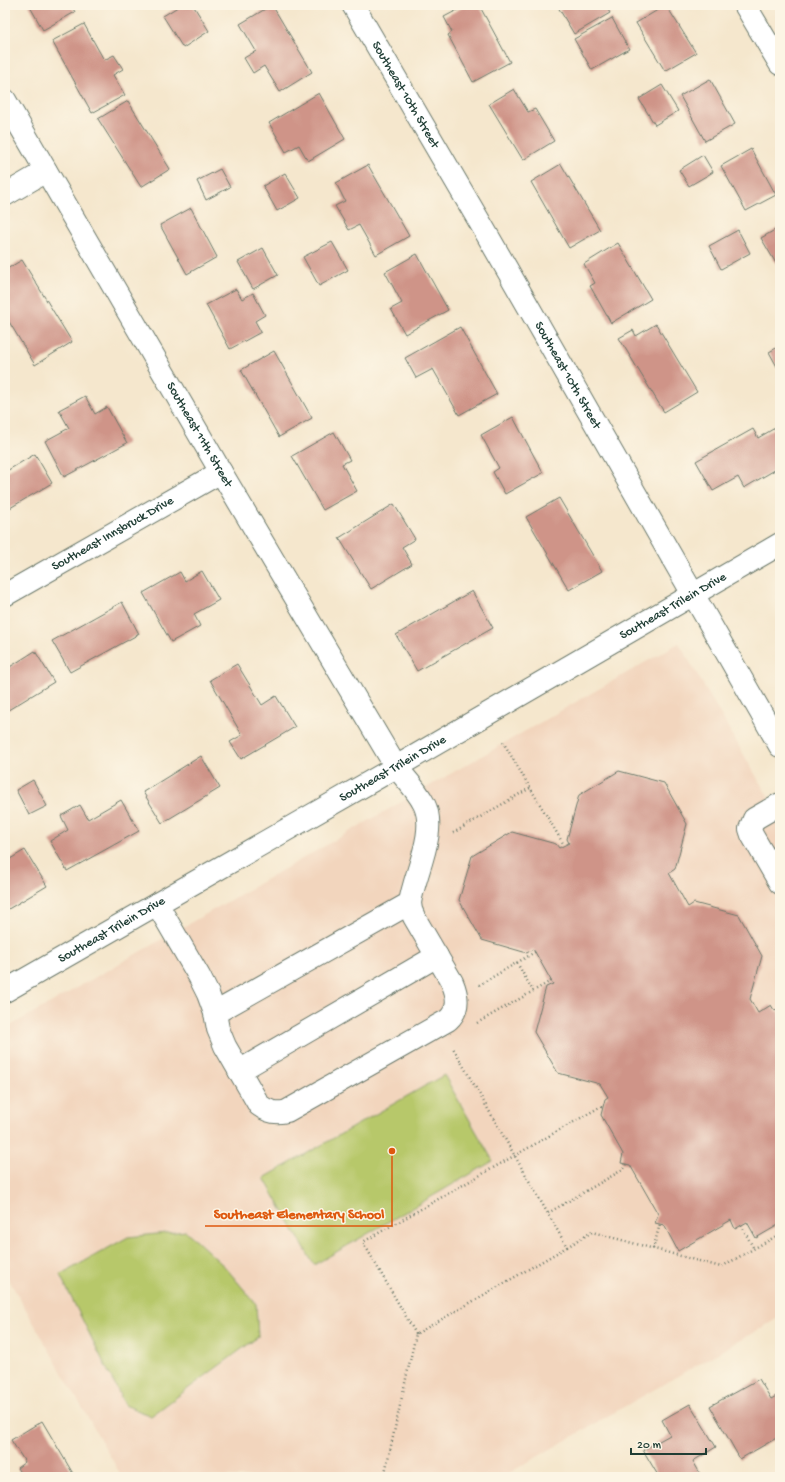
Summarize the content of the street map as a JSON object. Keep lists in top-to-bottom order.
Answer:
{
  "streets": {
    "street": [
      "Southeast 10th Street",
      "Southeast 11th Street",
      "Southeast Innsbruck Drive",
      "Southeast Trilein Drive"
    ]
  },
  "crossings": [
    ["Southeast 10th Street", "Southeast Trilein Drive"],
    ["Southeast 11th Street", "Southeast Innsbruck Drive"],
    ["Southeast 11th Street", "Southeast Trilein Drive"]
  ],
  "places": ["Southeast Elementary School"],
  "scale_bar": "20 m"
}
